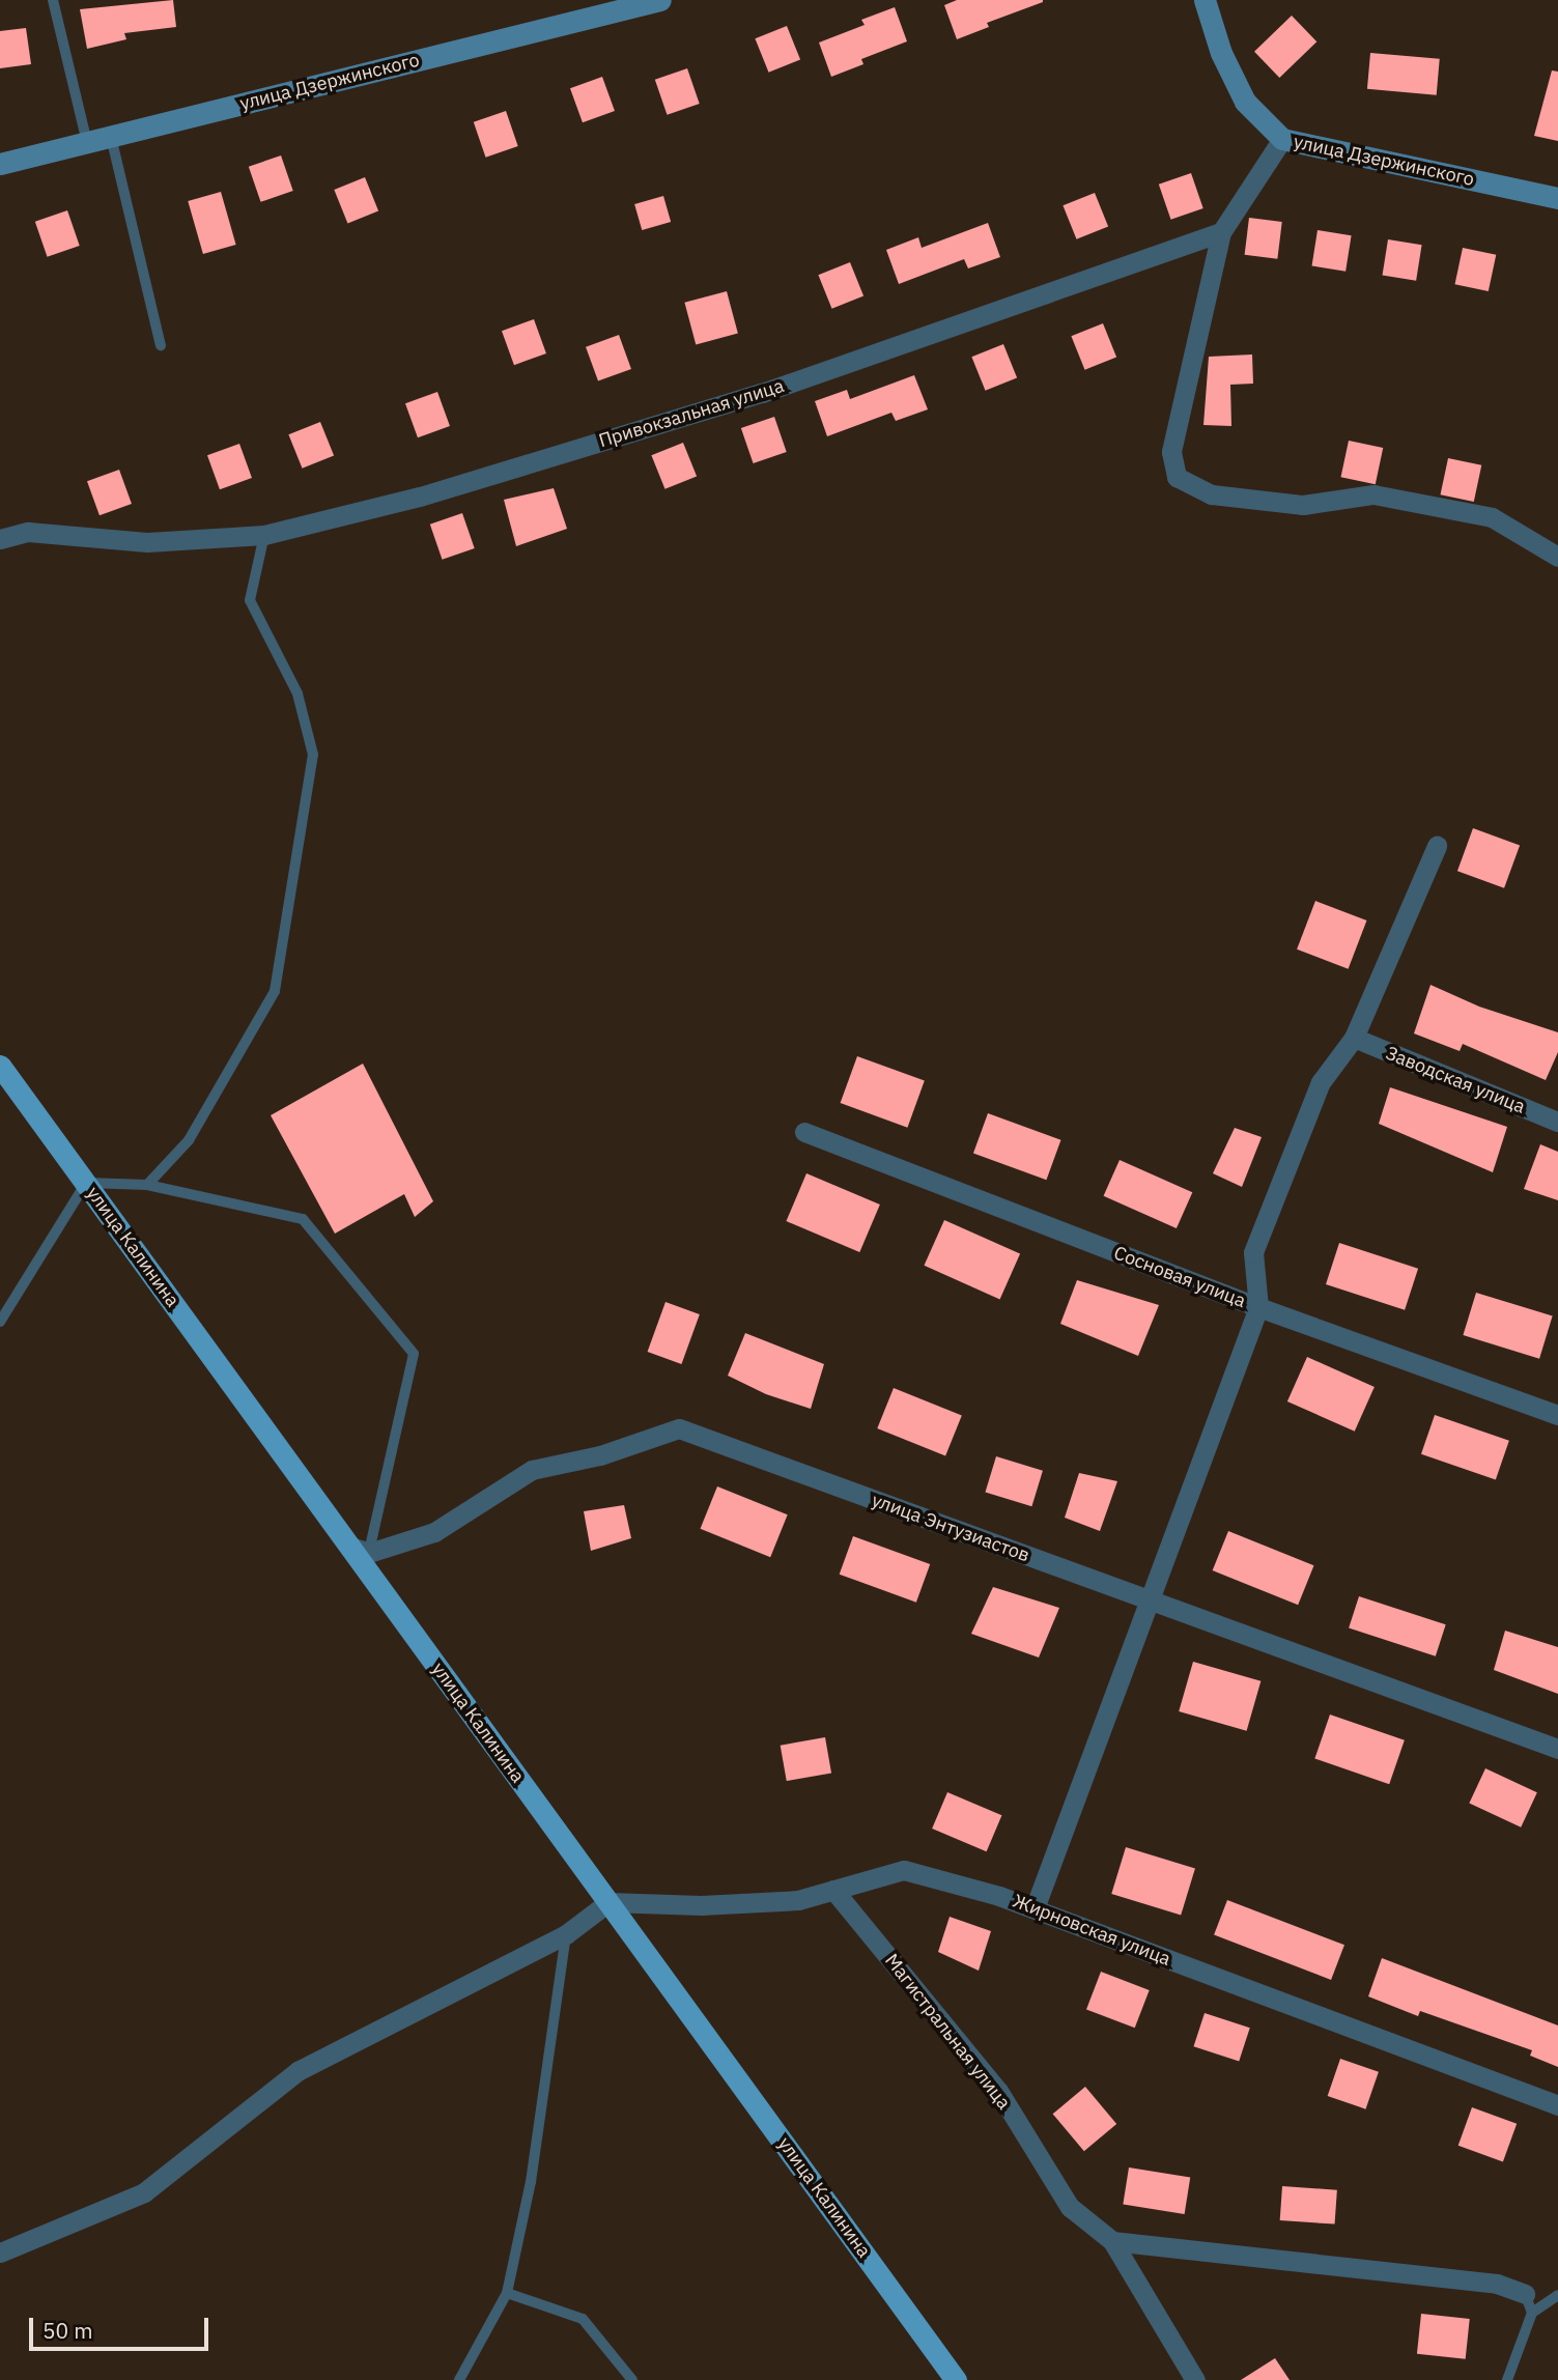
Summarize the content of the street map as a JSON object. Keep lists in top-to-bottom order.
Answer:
{
  "streets": {
    "main road": ["улица Калинина"],
    "street": [
      "улица Дзержинского",
      "Привокзальная улица",
      "Заводская улица",
      "Сосновая улица",
      "улица Энтузиастов",
      "Жирновская улица",
      "Магистральная улица"
    ]
  },
  "crossings": [
    ["улица Калинина", "улица Энтузиастов"],
    ["улица Калинина", "Жирновская улица"],
    ["Жирновская улица", "Магистральная улица"]
  ],
  "scale_bar": "50 m"
}
